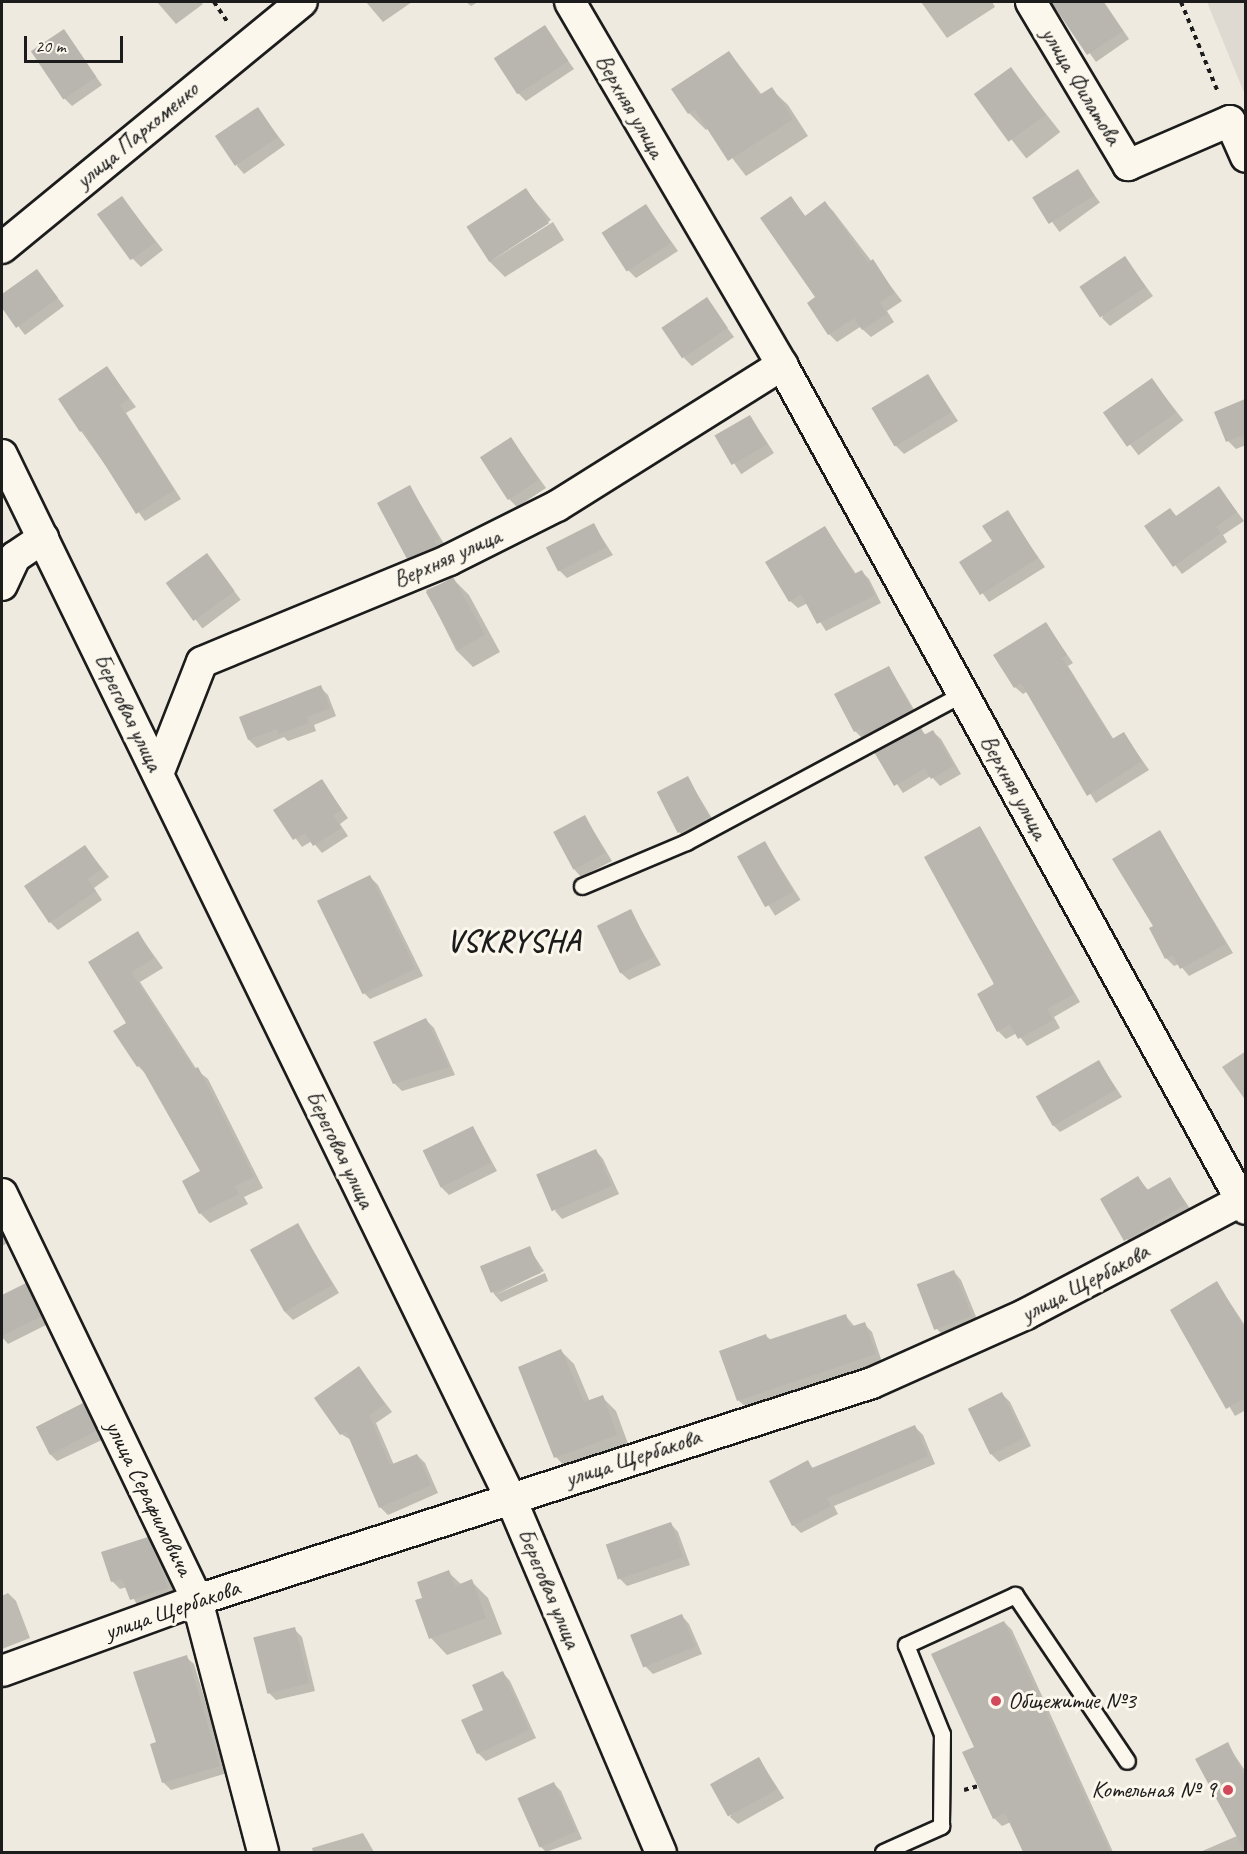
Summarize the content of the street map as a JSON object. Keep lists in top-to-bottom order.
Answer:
{
  "streets": {
    "street": [
      "улица Филатова",
      "Верхняя улица",
      "улица Пархоменко",
      "Береговая улица",
      "улица Щербакова",
      "улица Серафимовича"
    ]
  },
  "crossings": [
    ["Верхняя улица", "Береговая улица"],
    ["Верхняя улица", "улица Щербакова"],
    ["Береговая улица", "улица Щербакова"],
    ["улица Щербакова", "улица Серафимовича"]
  ],
  "districts": ["VSKRYSHA"],
  "places": ["Общежитие №3", "Котельная № 9"],
  "scale_bar": "20 m"
}
